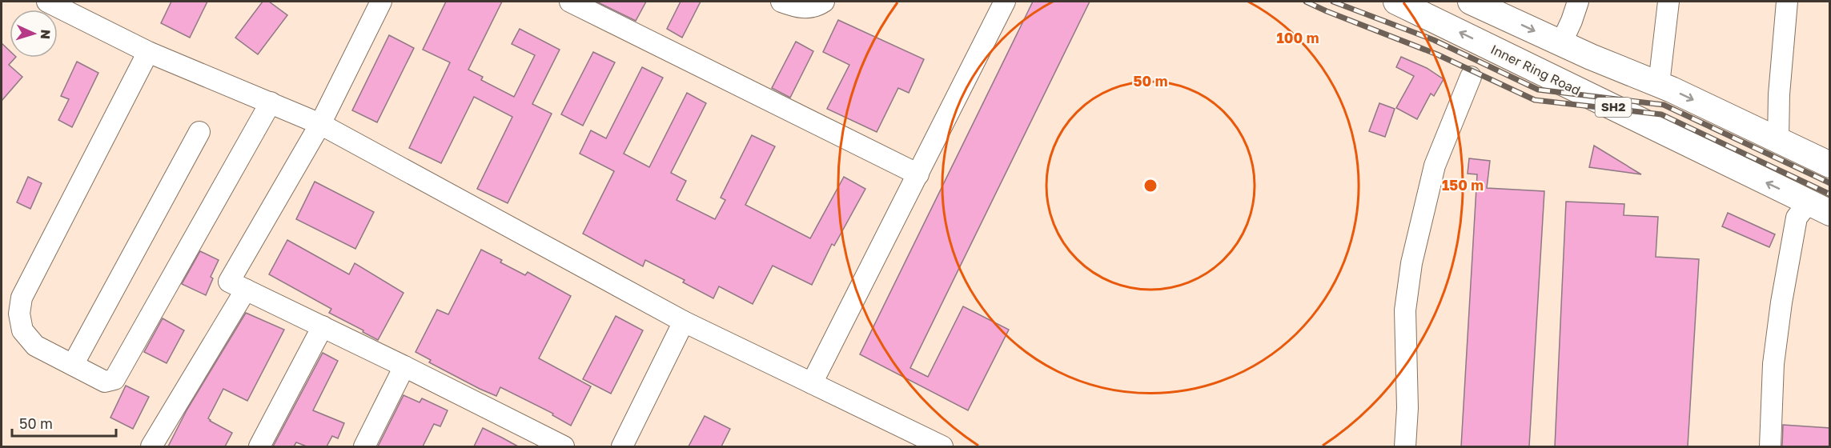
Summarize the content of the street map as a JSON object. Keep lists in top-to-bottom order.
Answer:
{
  "streets": {
    "main road": ["Inner Ring Road", "SH2"]
  },
  "scale_bar": "50 m",
  "north": "right",
  "rings": ["100 m", "50 m", "150 m"]
}
